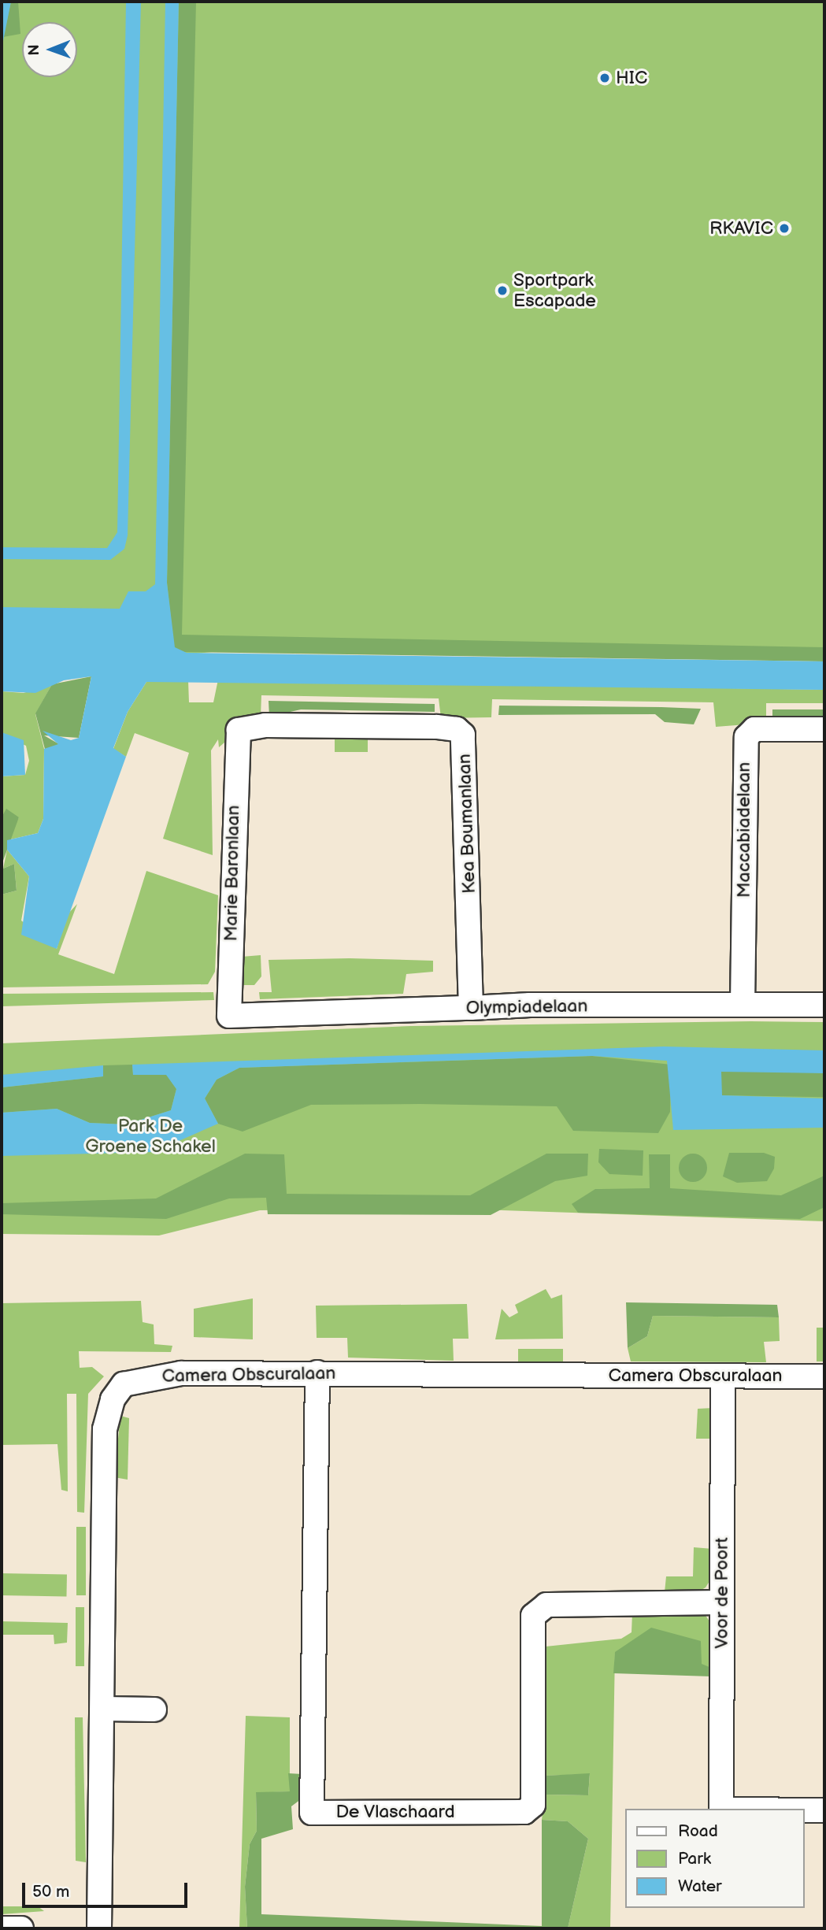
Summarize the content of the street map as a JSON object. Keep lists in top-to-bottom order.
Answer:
{
  "streets": {
    "street": [
      "Kea Boumanlaan",
      "Maccabiadelaan",
      "Marie Baronlaan",
      "Olympiadelaan",
      "Camera Obscuralaan",
      "Voor de Poort",
      "De Vlaschaard"
    ]
  },
  "crossings": [
    ["Kea Boumanlaan", "Marie Baronlaan"],
    ["Kea Boumanlaan", "Olympiadelaan"],
    ["Maccabiadelaan", "Olympiadelaan"],
    ["Marie Baronlaan", "Olympiadelaan"],
    ["Camera Obscuralaan", "Voor de Poort"],
    ["Camera Obscuralaan", "De Vlaschaard"],
    ["Voor de Poort", "De Vlaschaard"]
  ],
  "parks": ["Park De Groene Schakel"],
  "places": ["HIC", "RKAVIC", "Sportpark Escapade"],
  "legend": ["Road", "Park", "Water"],
  "scale_bar": "50 m",
  "north": "left"
}
